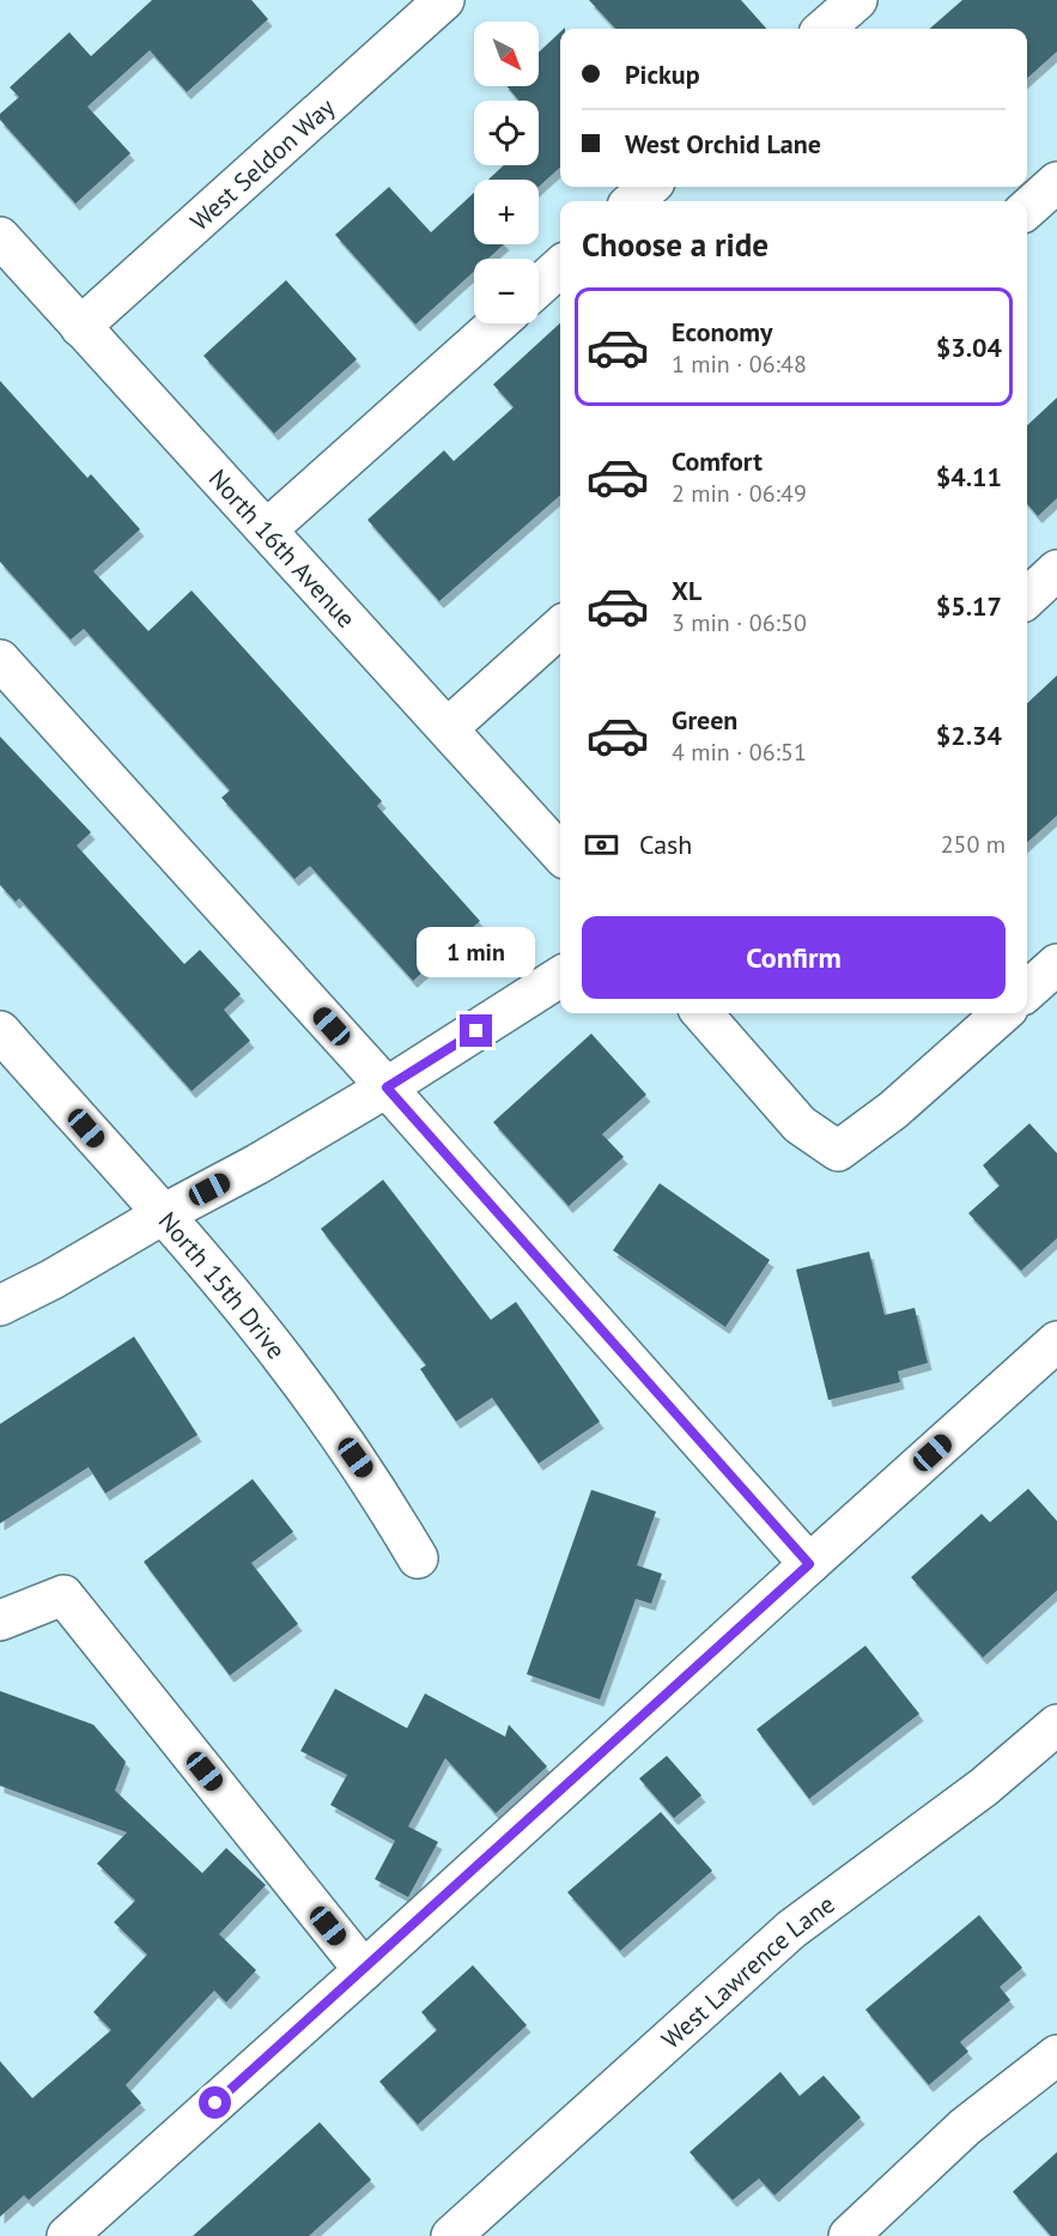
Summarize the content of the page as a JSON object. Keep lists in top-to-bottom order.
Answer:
{
  "streets": {
    "street": [
      "West Seldon Way",
      "North 16th Avenue",
      "North 15th Drive",
      "West Lawrence Lane"
    ]
  },
  "crossings": [
    ["West Seldon Way", "North 16th Avenue"]
  ],
  "north": "bottom right",
  "page": {
    "map_buttons": ["+", "−"],
    "banner": ["Pickup", "West Orchid Lane"],
    "heading": "Choose a ride",
    "list": [
      {
        "name": "Economy",
        "note": "1 min · 06:48",
        "value": "$3.04"
      },
      {
        "name": "Comfort",
        "note": "2 min · 06:49",
        "value": "$4.11"
      },
      {
        "name": "XL",
        "note": "3 min · 06:50",
        "value": "$5.17"
      },
      {
        "name": "Green",
        "note": "4 min · 06:51",
        "value": "$2.34"
      }
    ],
    "pay": ["Cash", "250 m"],
    "buttons": "Confirm",
    "bubble": "1 min"
  }
}
